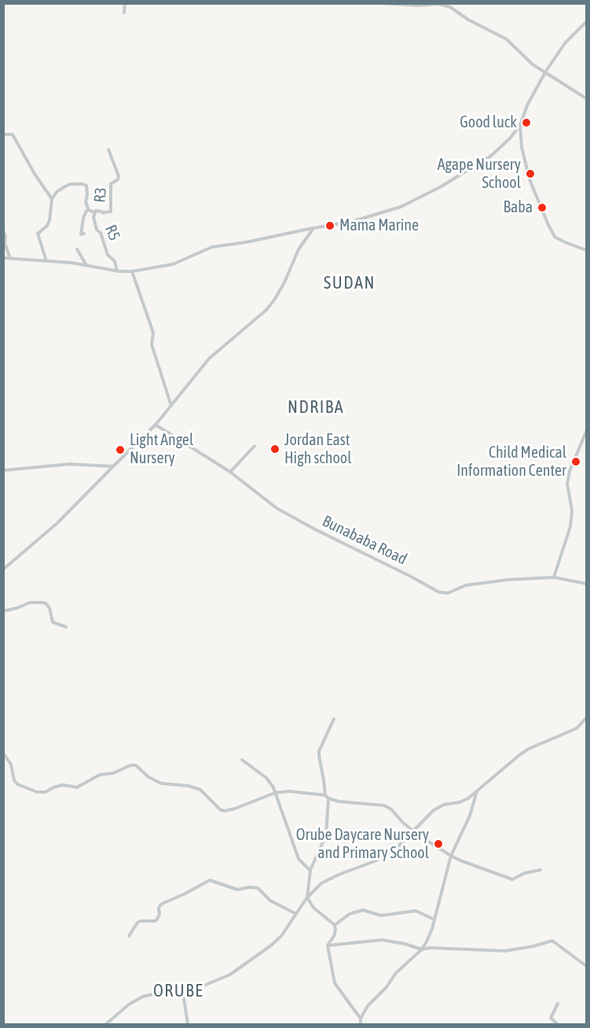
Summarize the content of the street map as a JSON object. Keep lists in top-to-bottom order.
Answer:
{
  "streets": {
    "street": ["R3", "R5", "Bunababa Road"]
  },
  "crossings": [
    ["R3", "R5"]
  ],
  "districts": ["SUDAN", "NDRIBA", "ORUBE"],
  "places": [
    "Good luck",
    "Agape Nursery School",
    "Baba",
    "Mama Marine",
    "Jordan East High school",
    "Light Angel Nursery",
    "Child Medical Information Center",
    "Orube Daycare Nursery and Primary School"
  ]
}
